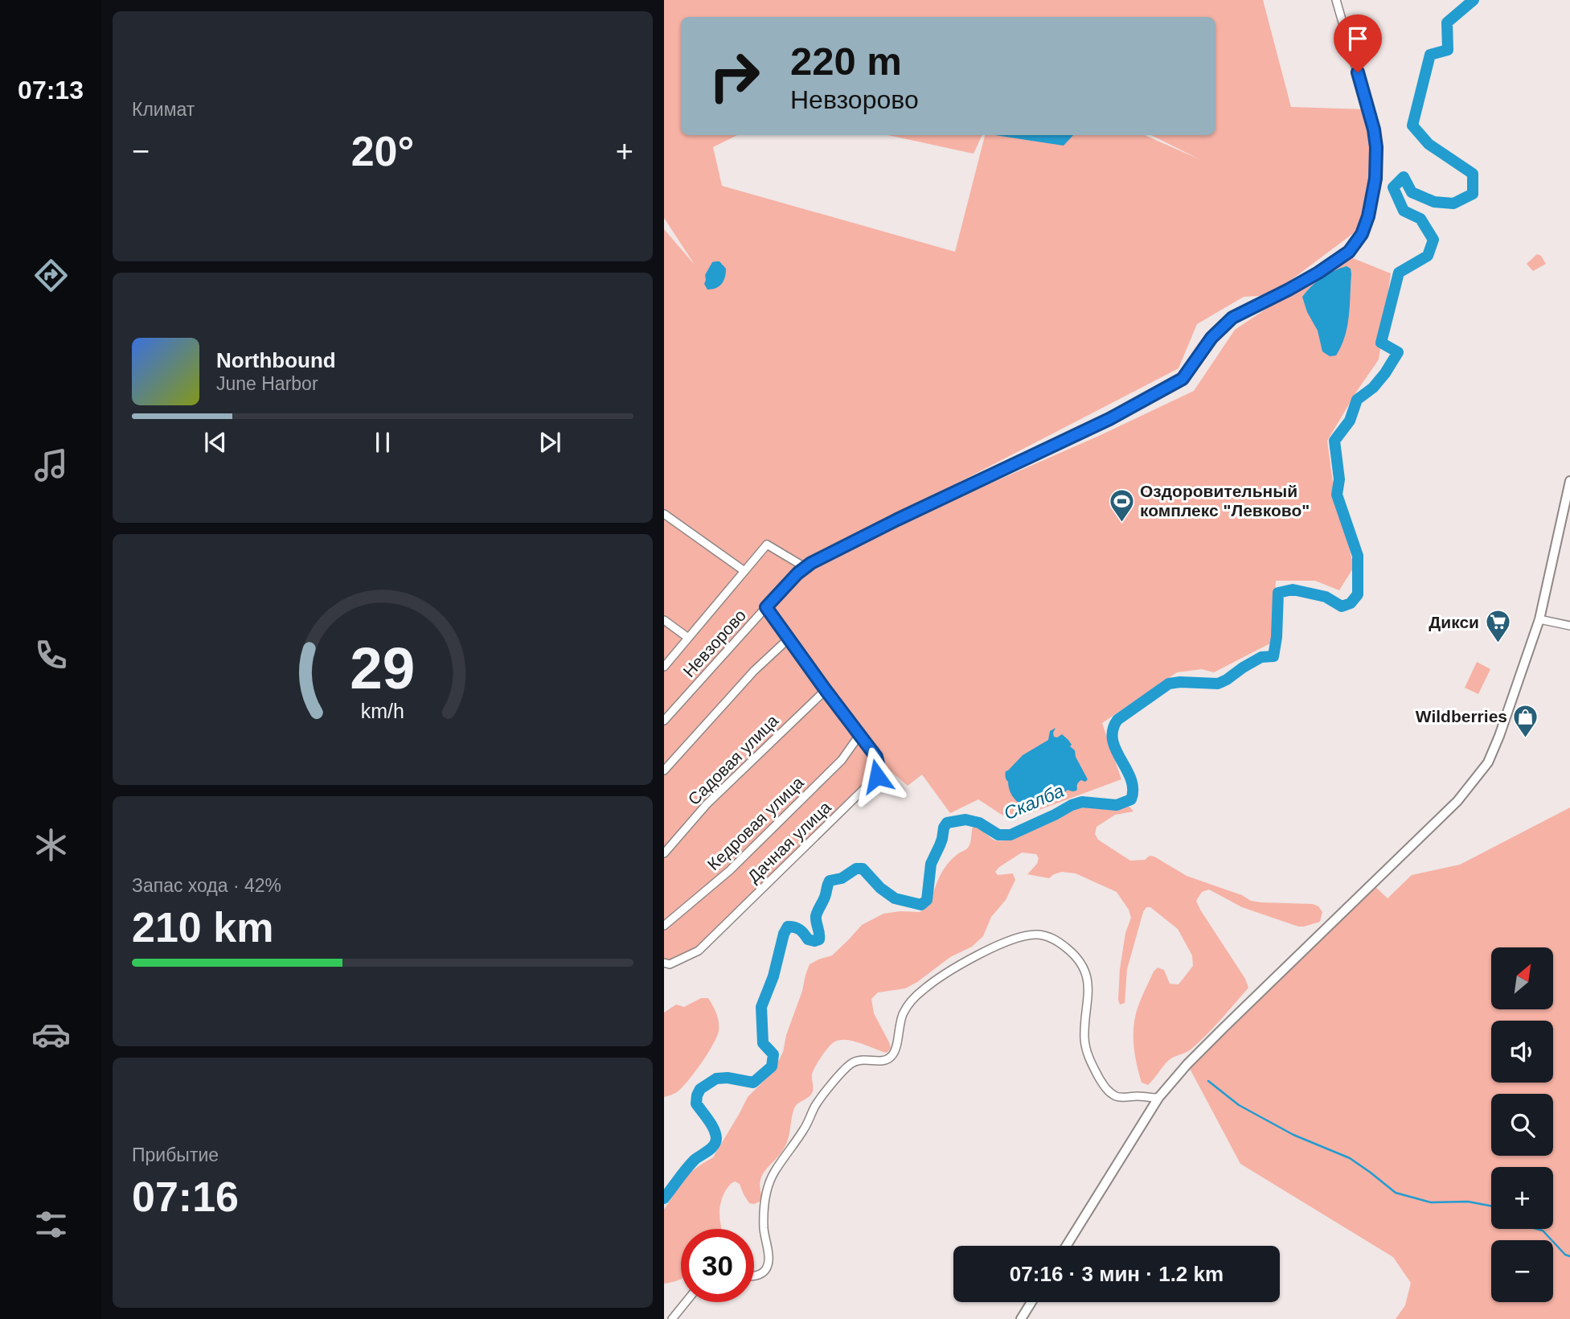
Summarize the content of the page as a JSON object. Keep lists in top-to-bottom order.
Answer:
{
  "streets": {
    "street": [
      "Невзорово",
      "Садовая улица",
      "Кедровая улица",
      "Дачная улица"
    ]
  },
  "crossings": [
    ["Невзорово", "Дачная улица"],
    ["Садовая улица", "Дачная улица"],
    ["Кедровая улица", "Дачная улица"]
  ],
  "water": ["Скалба"],
  "places": {
    "sports": ["Оздоровительный комплекс \"Левково\""],
    "supermarket": ["Дикси"],
    "shop": ["Wildberries"]
  },
  "north": "top right",
  "page": {
    "tabs": "07:13",
    "tile": [
      "Климат",
      ["Запас хода · 42%", "210 km"],
      ["Прибытие", "07:16"]
    ],
    "turn": ["220 m", "Невзорово"],
    "heat": ["−", "20°", "+"],
    "song": ["Northbound", "June Harbor"],
    "map_buttons": ["+", "−"],
    "limit": "30",
    "trip": "07:16 · 3 мин · 1.2 km",
    "gauge": ["29", "km/h"]
  }
}
